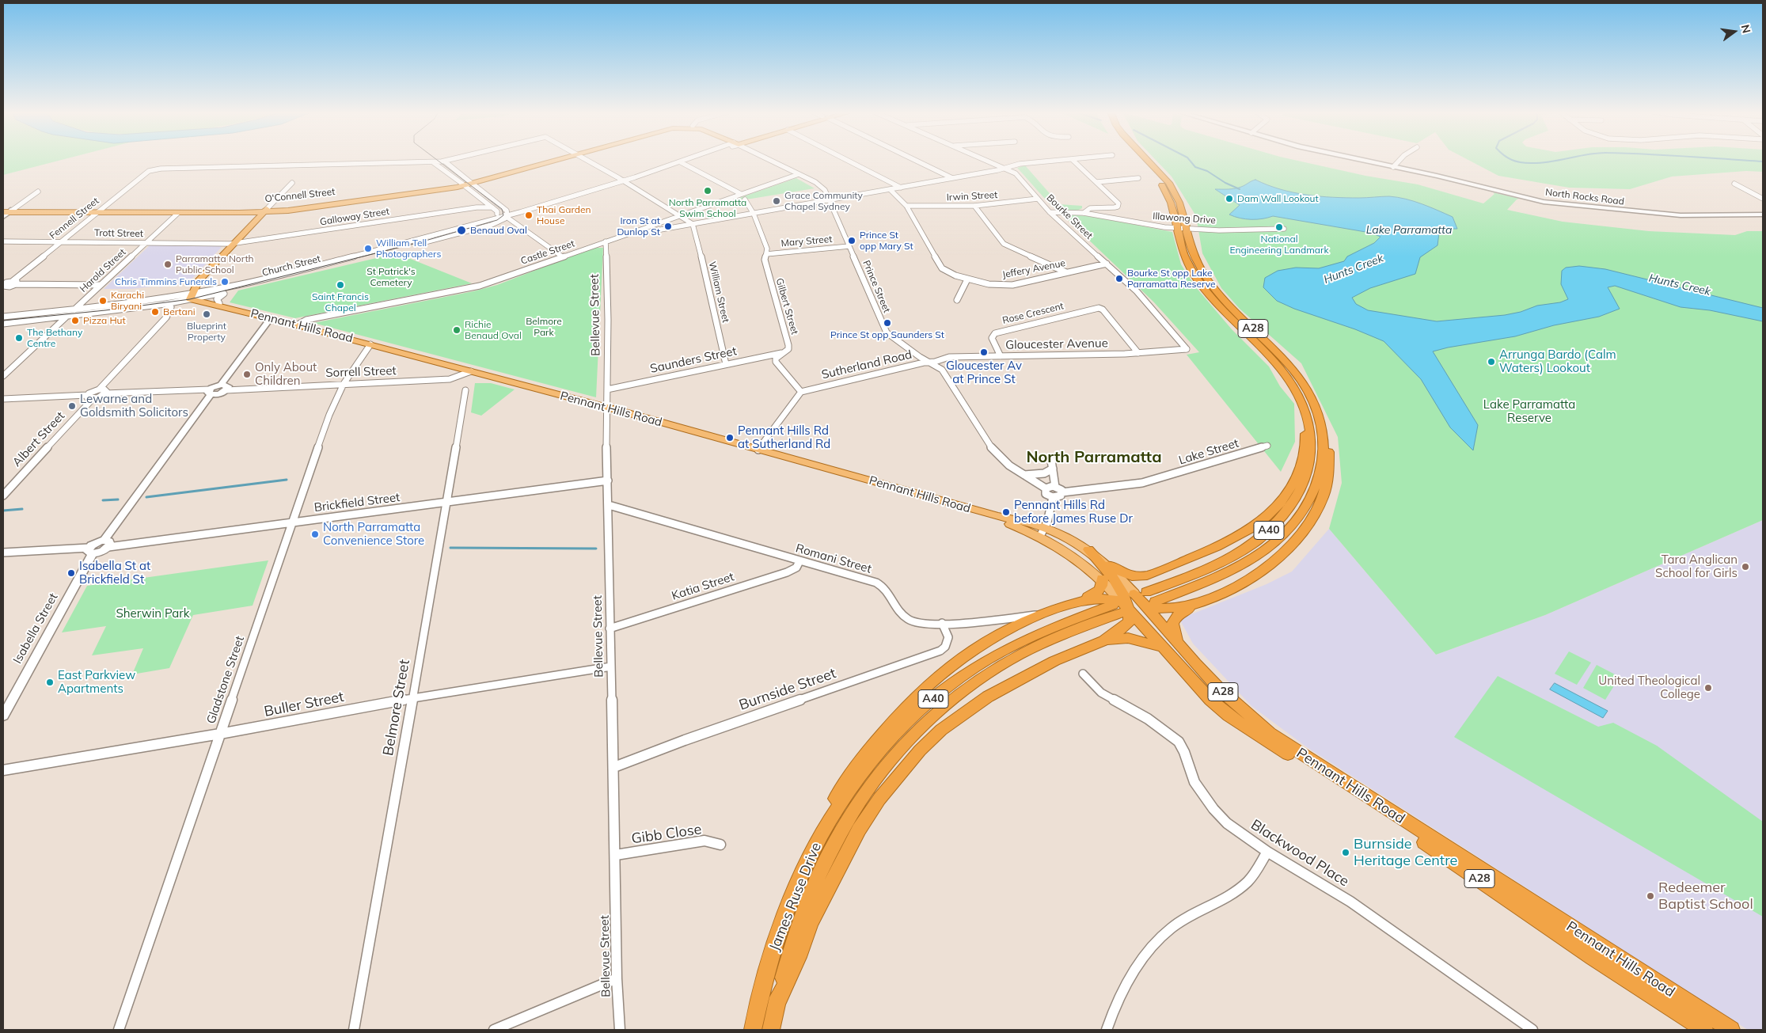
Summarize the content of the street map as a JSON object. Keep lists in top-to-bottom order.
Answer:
{
  "streets": {
    "highway": [
      "Pennant Hills Road",
      "A28",
      "A40",
      "James Ruse Drive"
    ],
    "main road": ["O'Connell Street", "North Rocks Road"],
    "street": [
      "Irwin Street",
      "Galloway Street",
      "Bourke Street",
      "Fennell Street",
      "Illawong Drive",
      "Trott Street",
      "Mary Street",
      "Castle Street",
      "Church Street",
      "Jeffery Avenue",
      "Harold Street",
      "Prince Street",
      "William Street",
      "Gilbert Street",
      "Rose Crescent",
      "Bellevue Street",
      "Gloucester Avenue",
      "Saunders Street",
      "Sutherland Road",
      "Sorrell Street",
      "Albert Street",
      "Lake Street",
      "Brickfield Street",
      "Romani Street",
      "Katia Street",
      "Isabella Street",
      "Gladstone Street",
      "Burnside Street",
      "Buller Street",
      "Belmore Street",
      "Gibb Close",
      "Blackwood Place"
    ]
  },
  "crossings": [
    ["O'Connell Street", "Fennell Street"],
    ["O'Connell Street", "Harold Street"],
    ["Irwin Street", "Bourke Street"],
    ["Irwin Street", "Jeffery Avenue"],
    ["Galloway Street", "Trott Street"],
    ["Bourke Street", "Jeffery Avenue"],
    ["Bourke Street", "Gloucester Avenue"],
    ["Fennell Street", "Trott Street"],
    ["Trott Street", "Harold Street"],
    ["Mary Street", "Prince Street"],
    ["Mary Street", "Gilbert Street"],
    ["Castle Street", "Prince Street"],
    ["Castle Street", "Bellevue Street"],
    ["Castle Street", "Pennant Hills Road"],
    ["Church Street", "Harold Street"],
    ["Church Street", "Pennant Hills Road"],
    ["Prince Street", "Gloucester Avenue"],
    ["Prince Street", "Sutherland Road"],
    ["William Street", "Saunders Street"],
    ["Gilbert Street", "Saunders Street"],
    ["Gilbert Street", "Sutherland Road"],
    ["Rose Crescent", "Gloucester Avenue"],
    ["Bellevue Street", "Pennant Hills Road"],
    ["Bellevue Street", "Saunders Street"],
    ["Bellevue Street", "Brickfield Street"],
    ["Bellevue Street", "Romani Street"],
    ["Bellevue Street", "Katia Street"],
    ["Bellevue Street", "Burnside Street"],
    ["Bellevue Street", "Buller Street"],
    ["Bellevue Street", "Gibb Close"],
    ["Pennant Hills Road", "A28"],
    ["Pennant Hills Road", "Sorrell Street"],
    ["Pennant Hills Road", "Gladstone Street"],
    ["Pennant Hills Road", "James Ruse Drive"],
    ["A28", "James Ruse Drive"],
    ["Gloucester Avenue", "Sutherland Road"],
    ["Sutherland Road", "Lake Street"],
    ["Sorrell Street", "Gladstone Street"],
    ["Brickfield Street", "Gladstone Street"],
    ["Brickfield Street", "Belmore Street"],
    ["Romani Street", "Katia Street"],
    ["Romani Street", "Burnside Street"],
    ["Gladstone Street", "Buller Street"],
    ["Buller Street", "Belmore Street"]
  ],
  "districts": ["North Parramatta"],
  "water": ["Lake Parramatta", "Hunts Creek"],
  "parks": [
    "St Patrick's Cemetery",
    "Belmore Park",
    "Lake Parramatta Reserve",
    "Sherwin Park"
  ],
  "places": [
    "North Parramatta Swim School",
    "Dam Wall Lookout",
    "Grace Community Chapel Sydney",
    "Thai Garden House",
    "Iron St at Dunlop St",
    "National Engineering Landmark",
    "Benaud Oval",
    "Prince St opp Mary St",
    "William Tell Photographers",
    "Parramatta North Public School",
    "Bourke St opp Lake Parramatta Reserve",
    "Chris Timmins Funerals",
    "Saint Francis Chapel",
    "Karachi Biryani",
    "Bertani",
    "Blueprint Property",
    "Pizza Hut",
    "Prince St opp Saunders St",
    "Richie Benaud Oval",
    "The Bethany Centre",
    "Gloucester Av at Prince St",
    "Arrunga Bardo (Calm Waters) Lookout",
    "Only About Children",
    "Lewarne and Goldsmith Solicitors",
    "Pennant Hills Rd at Sutherland Rd",
    "Pennant Hills Rd before James Ruse Dr",
    "North Parramatta Convenience Store",
    "Tara Anglican School for Girls",
    "Isabella St at Brickfield St",
    "East Parkview Apartments",
    "United Theological College",
    "Burnside Heritage Centre",
    "Redeemer Baptist School"
  ],
  "north": "right"
}
